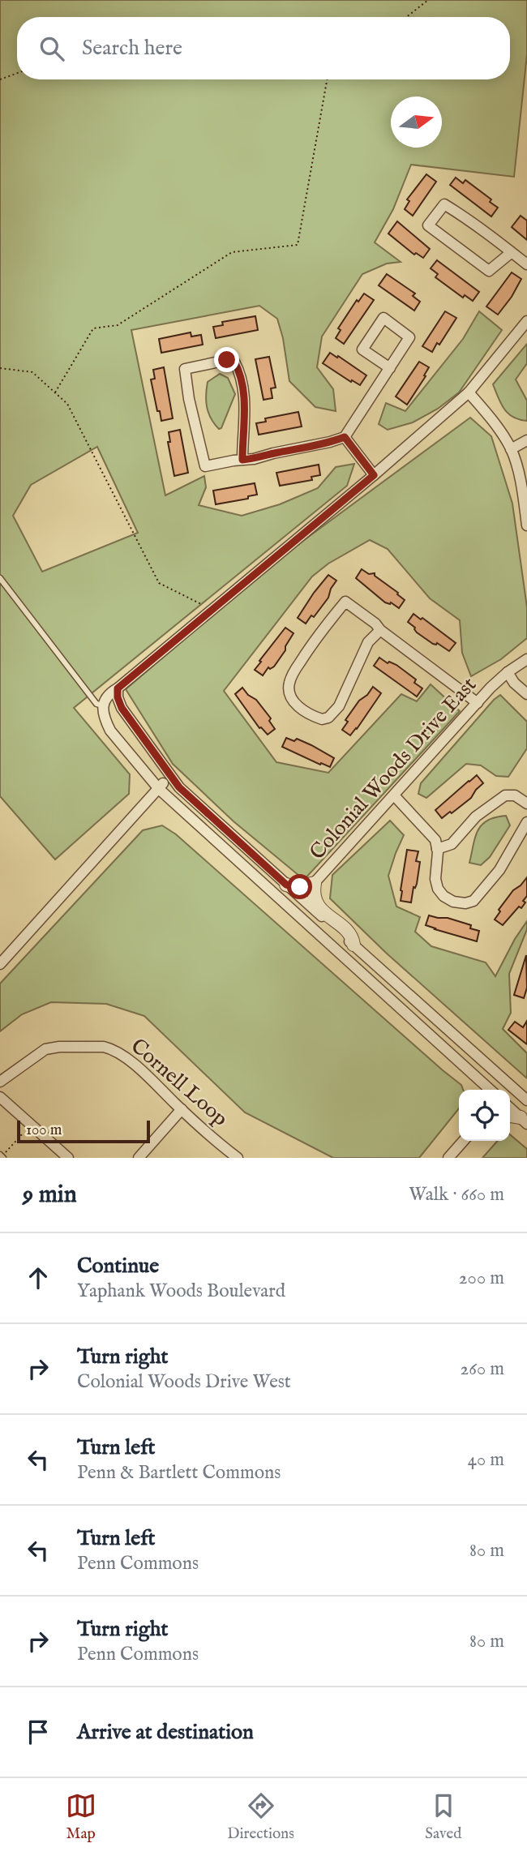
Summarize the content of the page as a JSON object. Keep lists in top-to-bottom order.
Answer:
{
  "streets": {
    "street": ["Colonial Woods Drive East", "Cornell Loop"]
  },
  "scale_bar": "100 m",
  "north": "right",
  "page": {
    "search": "Search here",
    "scale": "100 m",
    "heading": ["9 min", "Walk · 660 m"],
    "list": [
      ["Continue", "Yaphank Woods Boulevard", "200 m"],
      ["Turn right", "Colonial Woods Drive West", "260 m"],
      ["Turn left", "Penn & Bartlett Commons", "40 m"],
      ["Turn left", "Penn Commons", "80 m"],
      ["Turn right", "Penn Commons", "80 m"],
      "Arrive at destination"
    ],
    "nav": ["Map", "Directions", "Saved"]
  }
}
